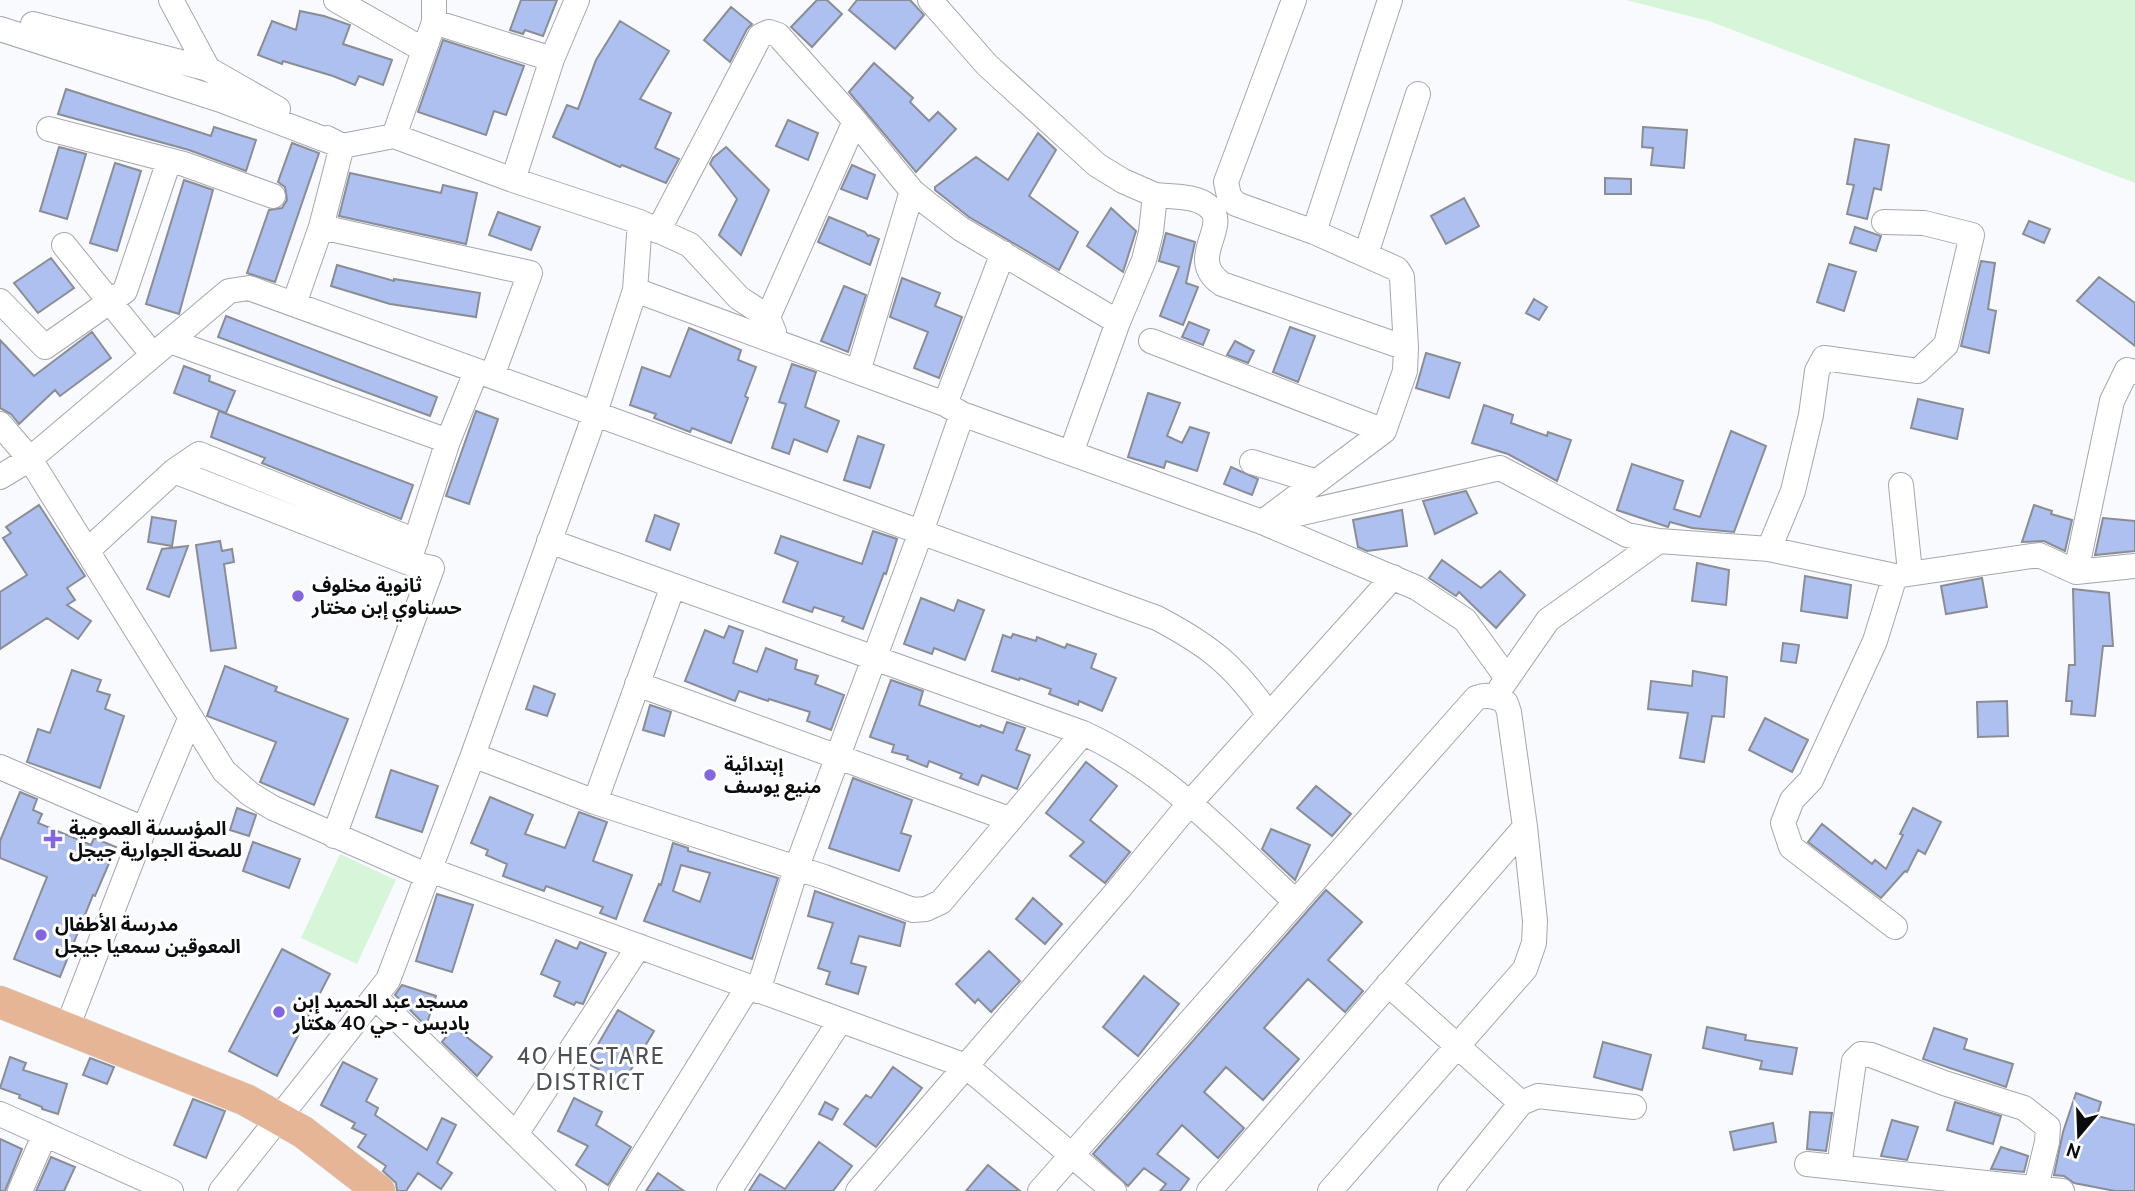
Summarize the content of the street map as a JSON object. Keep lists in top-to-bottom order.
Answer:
{
  "districts": ["40 HECTARE DISTRICT"],
  "places": {
    "other": [
      "ثانوية مخلوف حسناوي إبن مختار",
      "إبتدائية منيع يوسف",
      "مدرسة الأطفال المعوقين سمعيا جيجل",
      "مسجد عبد الحميد إبن باديس - حي 40 هكتار"
    ],
    "health": ["المؤسسة العمومية للصحة الجوارية جيجل"]
  },
  "north": "bottom"
}
